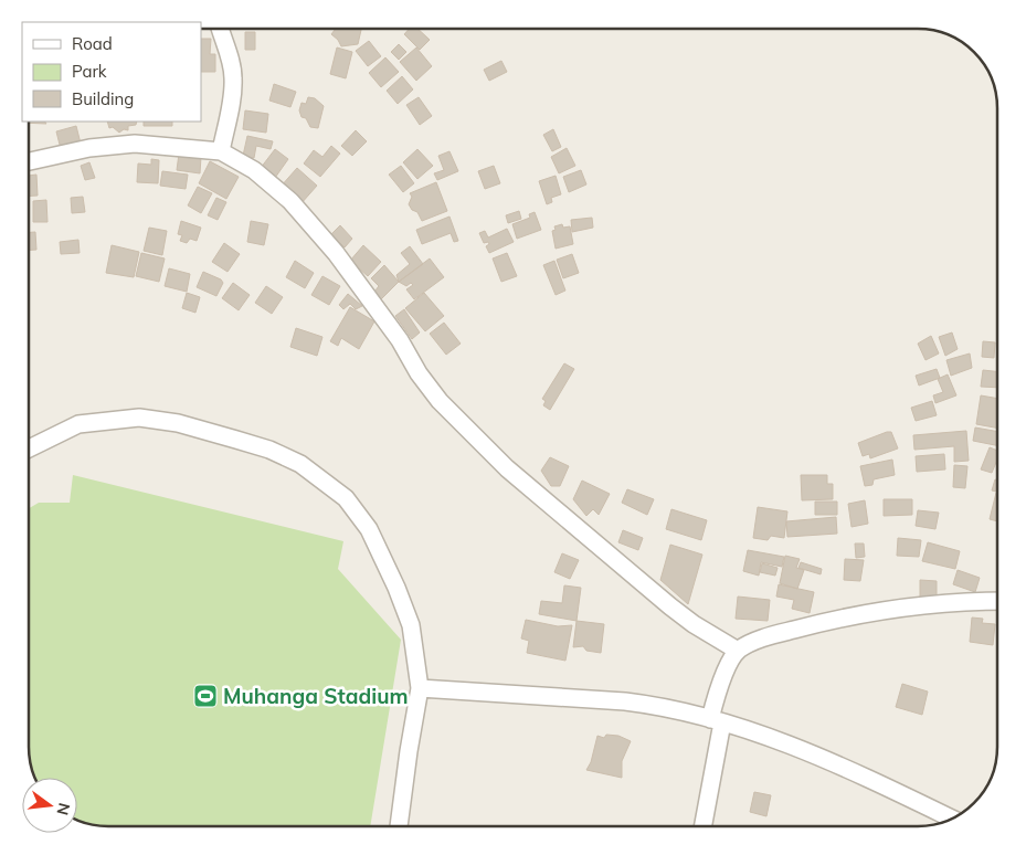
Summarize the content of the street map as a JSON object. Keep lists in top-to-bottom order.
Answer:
{
  "places": {
    "sports": ["Muhanga Stadium"]
  },
  "legend": ["Road", "Park", "Building"],
  "north": "right"
}
